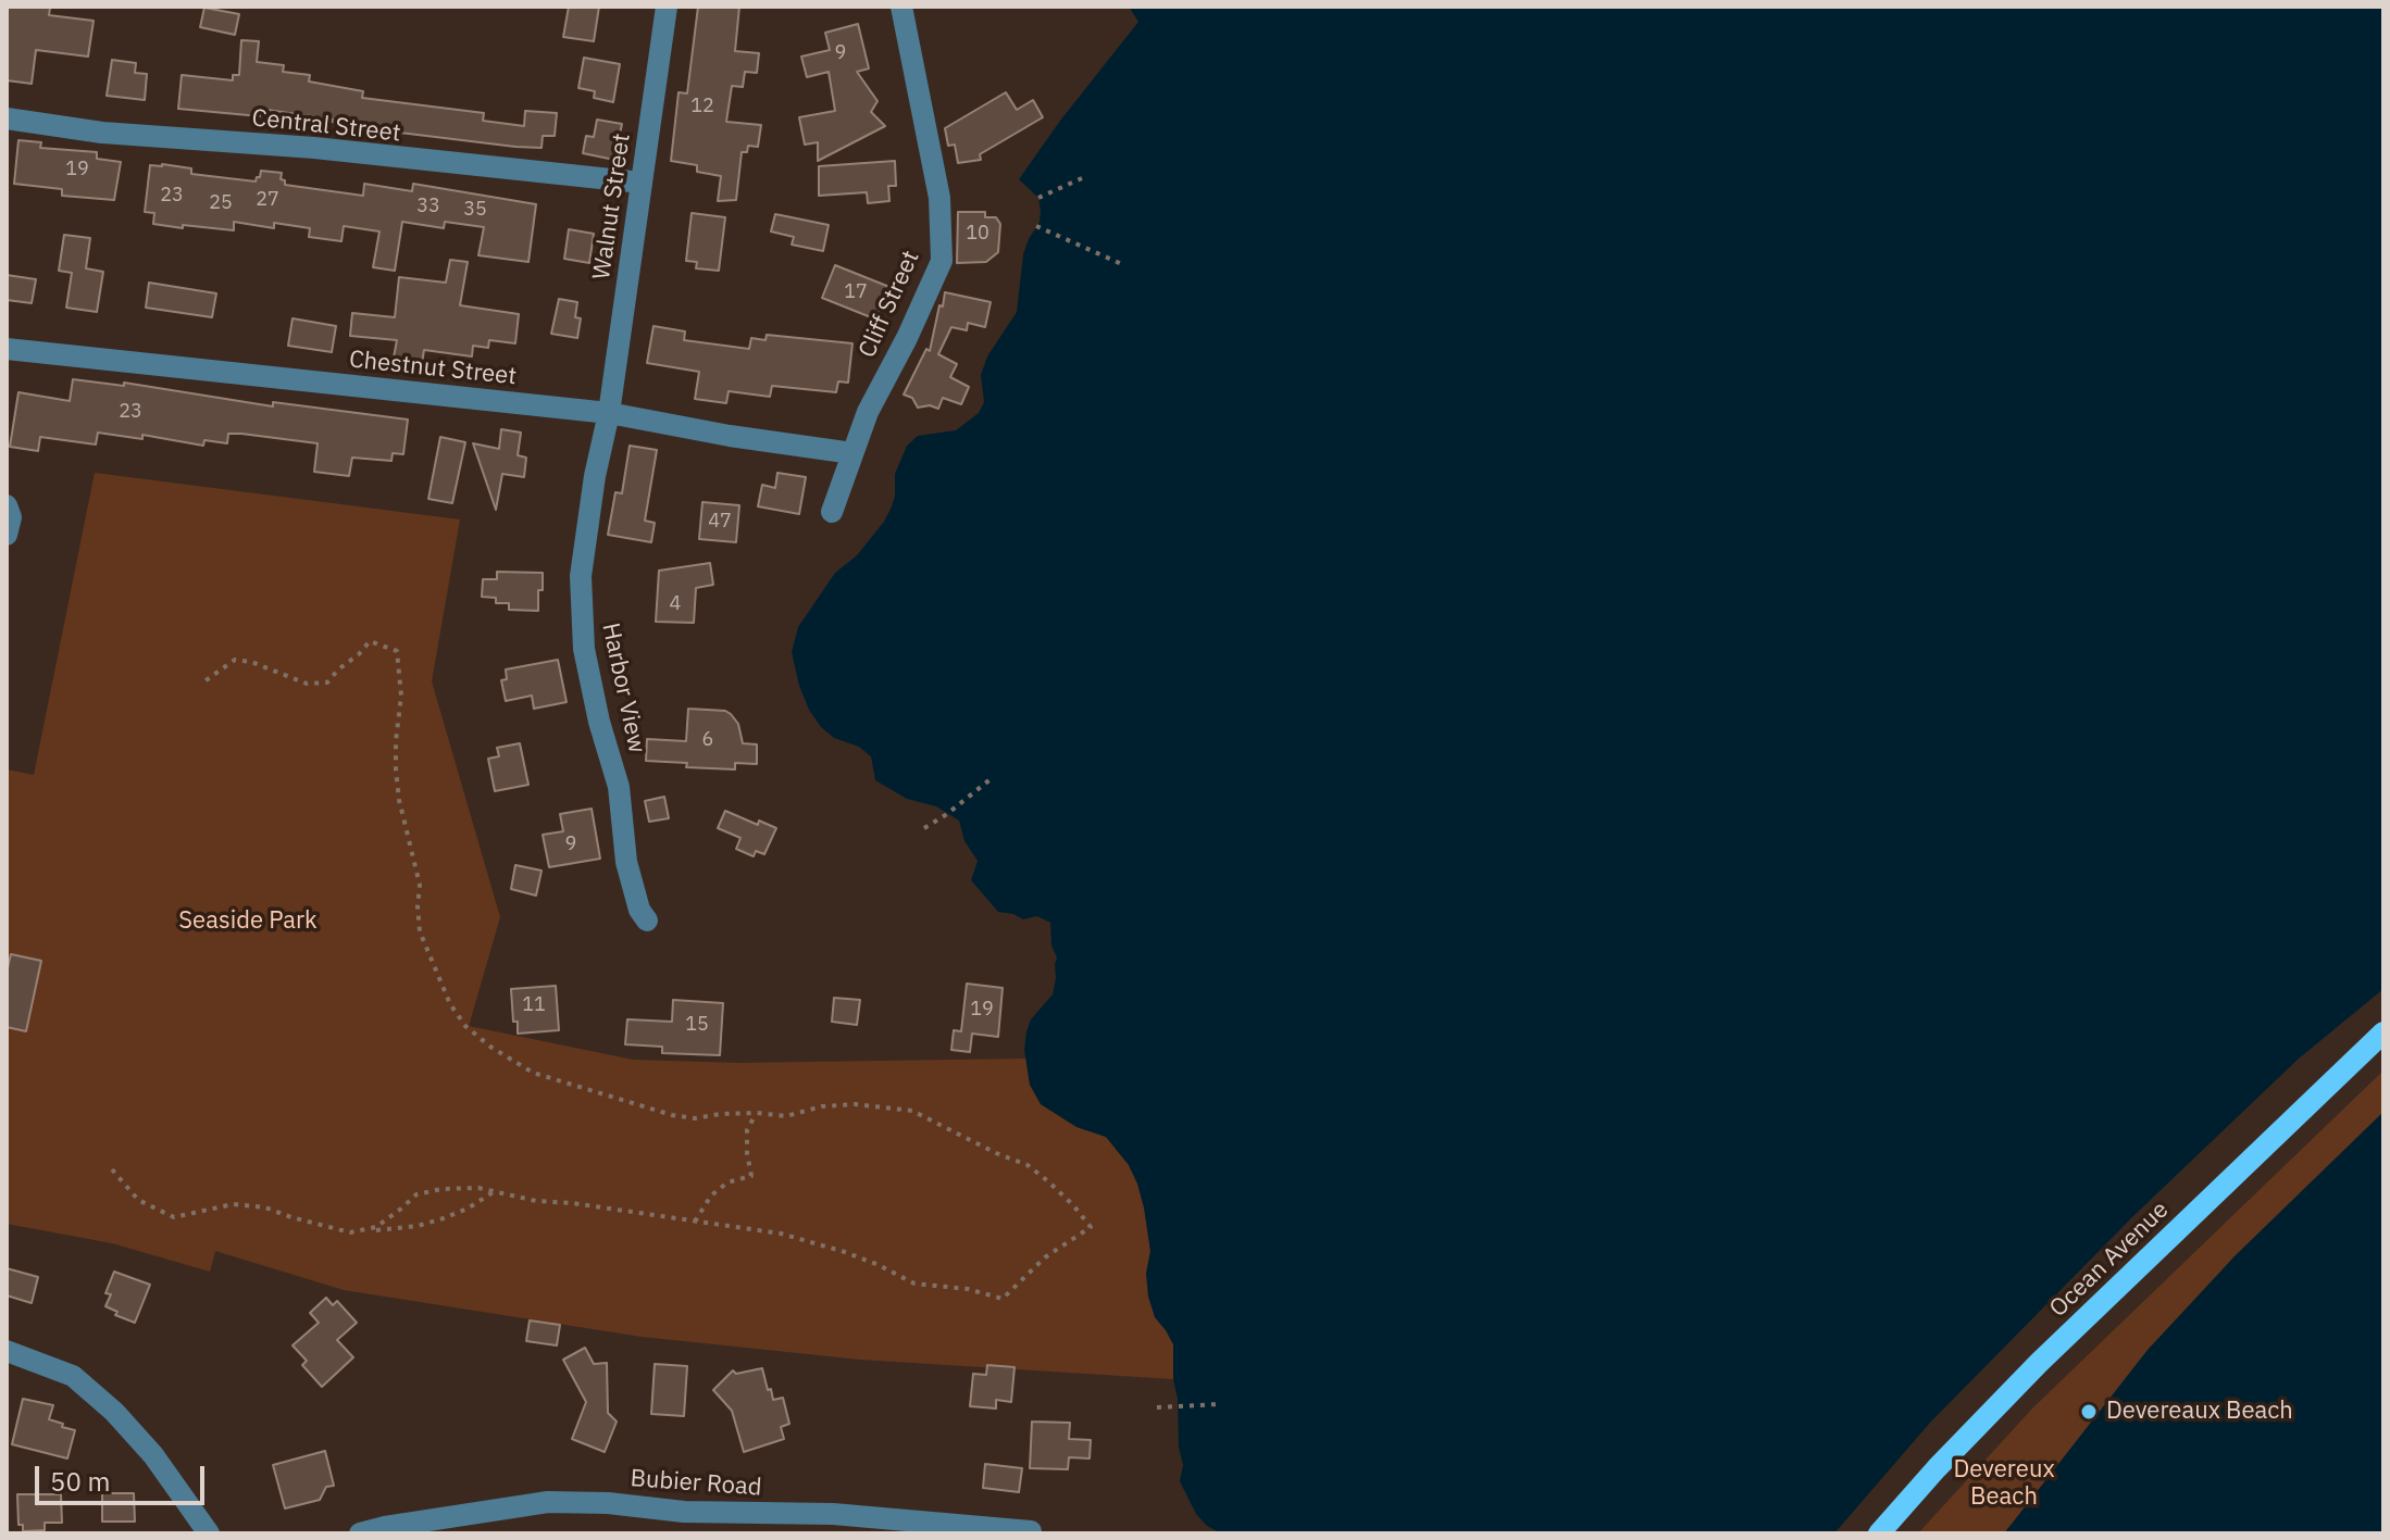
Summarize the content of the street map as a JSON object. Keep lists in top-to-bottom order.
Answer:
{
  "streets": {
    "main road": ["Ocean Avenue"],
    "street": [
      "Central Street",
      "Walnut Street",
      "Cliff Street",
      "Chestnut Street",
      "Harbor View",
      "Bubier Road"
    ]
  },
  "crossings": [
    ["Central Street", "Walnut Street"],
    ["Walnut Street", "Chestnut Street"],
    ["Walnut Street", "Harbor View"],
    ["Cliff Street", "Chestnut Street"],
    ["Chestnut Street", "Harbor View"]
  ],
  "parks": ["Seaside Park", "Devereux Beach"],
  "places": ["Devereaux Beach"],
  "house_numbers": [
    "9",
    "12",
    "19",
    "23",
    "27",
    "25",
    "33",
    "35",
    "10",
    "17",
    "23",
    "47",
    "4",
    "6",
    "9",
    "11",
    "19",
    "15"
  ],
  "scale_bar": "50 m"
}
